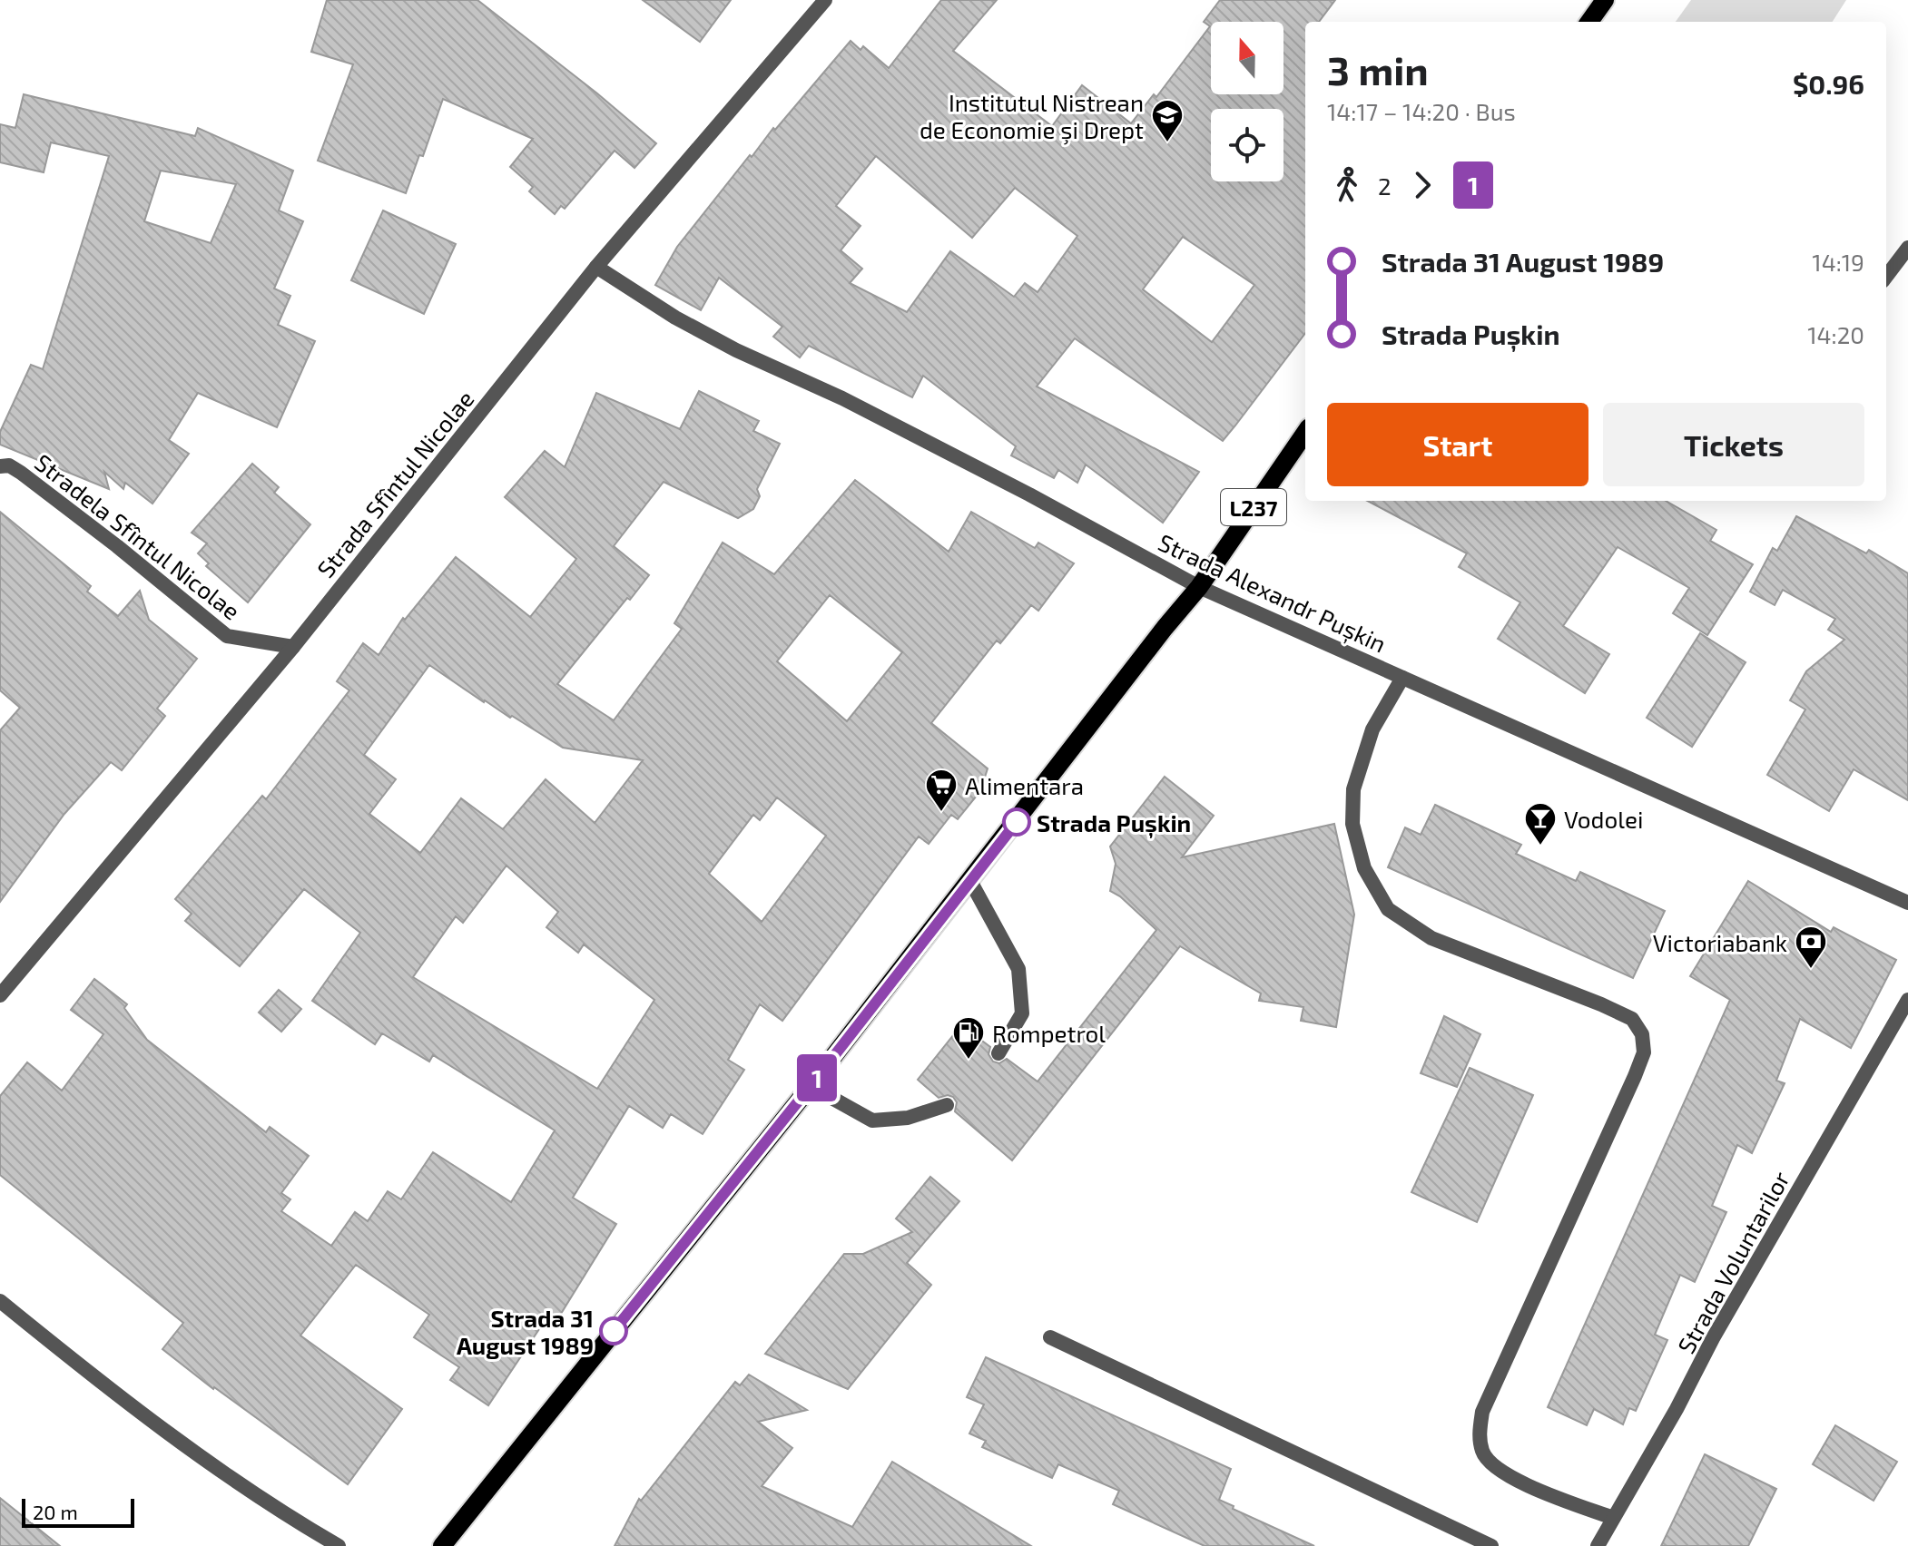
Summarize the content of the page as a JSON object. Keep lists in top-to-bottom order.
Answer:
{
  "streets": {
    "main road": ["L237"],
    "street": [
      "Strada Sfîntul Nicolae",
      "Stradela Sfîntul Nicolae",
      "Strada Alexandr Pușkin",
      "Strada Voluntarilor"
    ]
  },
  "crossings": [
    ["Strada Sfîntul Nicolae", "Stradela Sfîntul Nicolae"],
    ["Strada Sfîntul Nicolae", "Strada Alexandr Pușkin"],
    ["L237", "Strada Alexandr Pușkin"]
  ],
  "places": {
    "school or university": ["Institutul Nistrean de Economie şi Drept"],
    "supermarket": ["Alimentara"],
    "other": ["Strada Pușkin", "Strada 31 August 1989"],
    "bar": ["Vodolei"],
    "bank": ["Victoriabank"],
    "fuel station": ["Rompetrol"]
  },
  "lines": ["bus line 1"],
  "scale_bar": "20 m",
  "north": "top",
  "page": {
    "on_map": "1",
    "heading": ["3 min", "14:17 – 14:20 · Bus", "$0.96"],
    "legs": ["2", "1"],
    "list": [
      {
        "name": "Strada 31 August 1989",
        "value": "14:19"
      },
      {
        "name": "Strada Pușkin",
        "value": "14:20"
      }
    ],
    "buttons": ["Start", "Tickets"],
    "scale": "20 m"
  }
}
